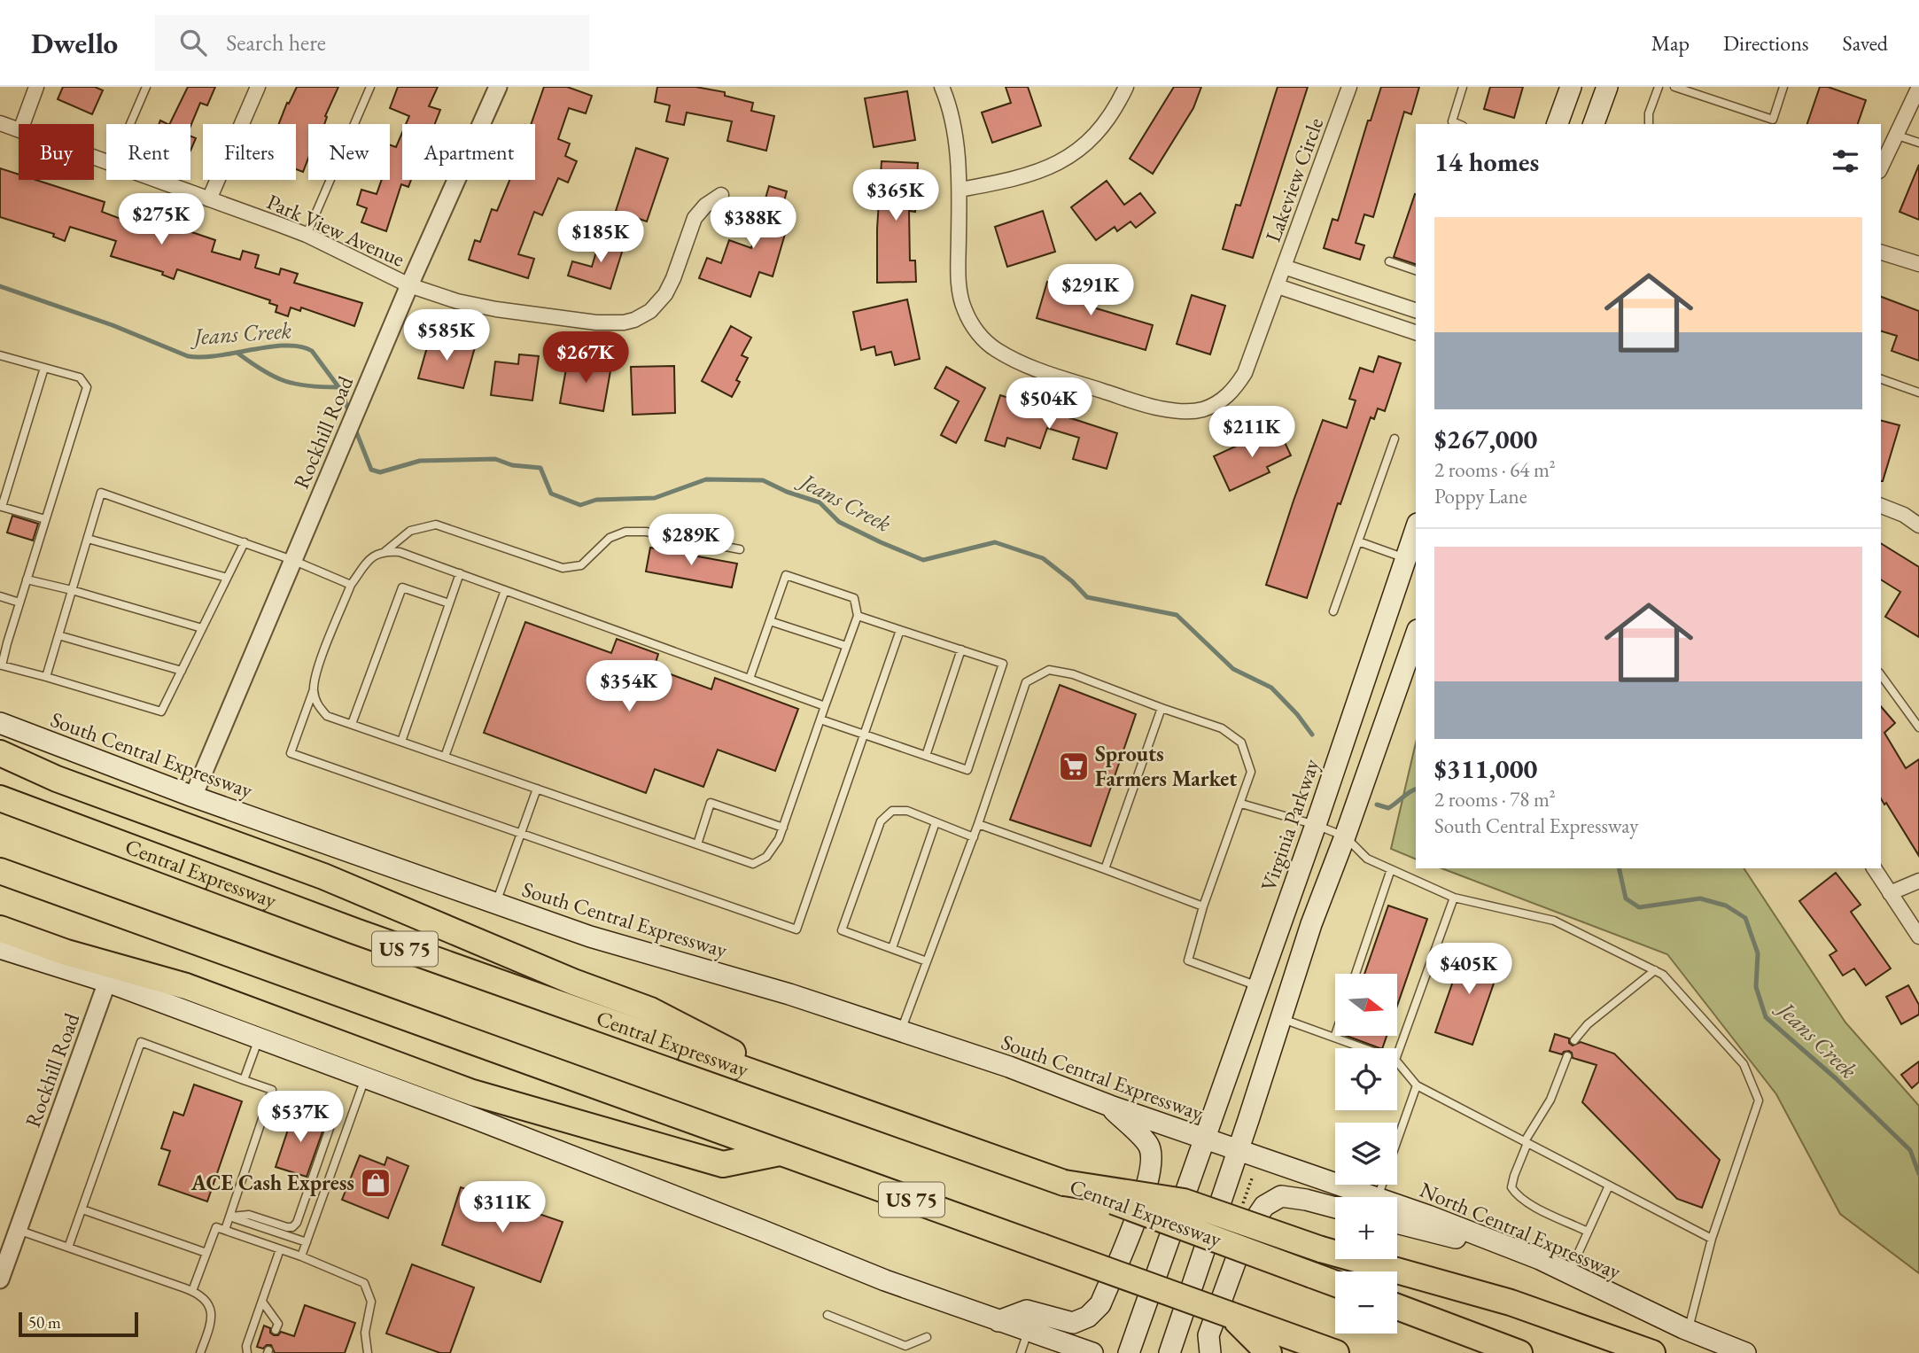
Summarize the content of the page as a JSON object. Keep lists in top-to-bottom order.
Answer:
{
  "streets": {
    "highway": ["Central Expressway", "US 75"],
    "main road": ["South Central Expressway", "Virginia Parkway", "North Central Expressway"],
    "street": ["Lakeview Circle", "Park View Avenue", "Rockhill Road"]
  },
  "crossings": [
    ["Park View Avenue", "Rockhill Road"],
    ["Rockhill Road", "South Central Expressway"],
    ["South Central Expressway", "Virginia Parkway"],
    ["South Central Expressway", "North Central Expressway"]
  ],
  "water": ["Jeans Creek"],
  "places": {
    "supermarket": ["Sprouts Farmers Market"],
    "shop": ["ACE Cash Express"]
  },
  "scale_bar": "50 m",
  "north": "right",
  "page": {
    "header": "Dwello",
    "search": "Search here",
    "nav": ["Map", "Directions", "Saved"],
    "chip": [
      "Buy",
      "Rent",
      "Filters",
      "New",
      "Apartment"
    ],
    "heading": "14 homes",
    "price": [
      "$365K",
      "$275K",
      "$388K",
      "$185K",
      "$291K",
      "$585K",
      "$267K",
      "$504K",
      "$211K",
      "$289K",
      "$354K",
      "$405K",
      "$537K",
      "$311K"
    ],
    "list": [
      {
        "name": "$267,000",
        "note": "2 rooms · 64 m² · Poppy Lane"
      },
      {
        "name": "$311,000",
        "note": "2 rooms · 78 m² · South Central Expressway"
      }
    ],
    "map_buttons": ["+", "−"],
    "scale": "50 m"
  }
}
